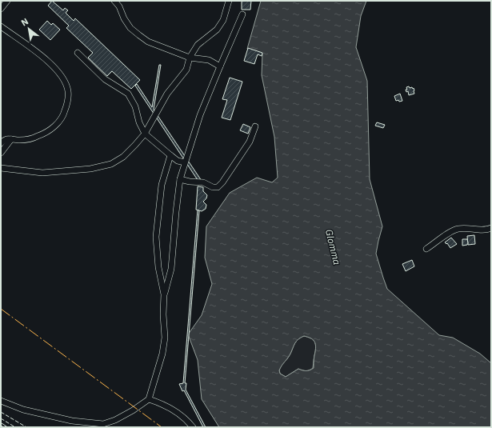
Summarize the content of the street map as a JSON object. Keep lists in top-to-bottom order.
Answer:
{
  "water": ["Glomma"],
  "north": "top left"
}
